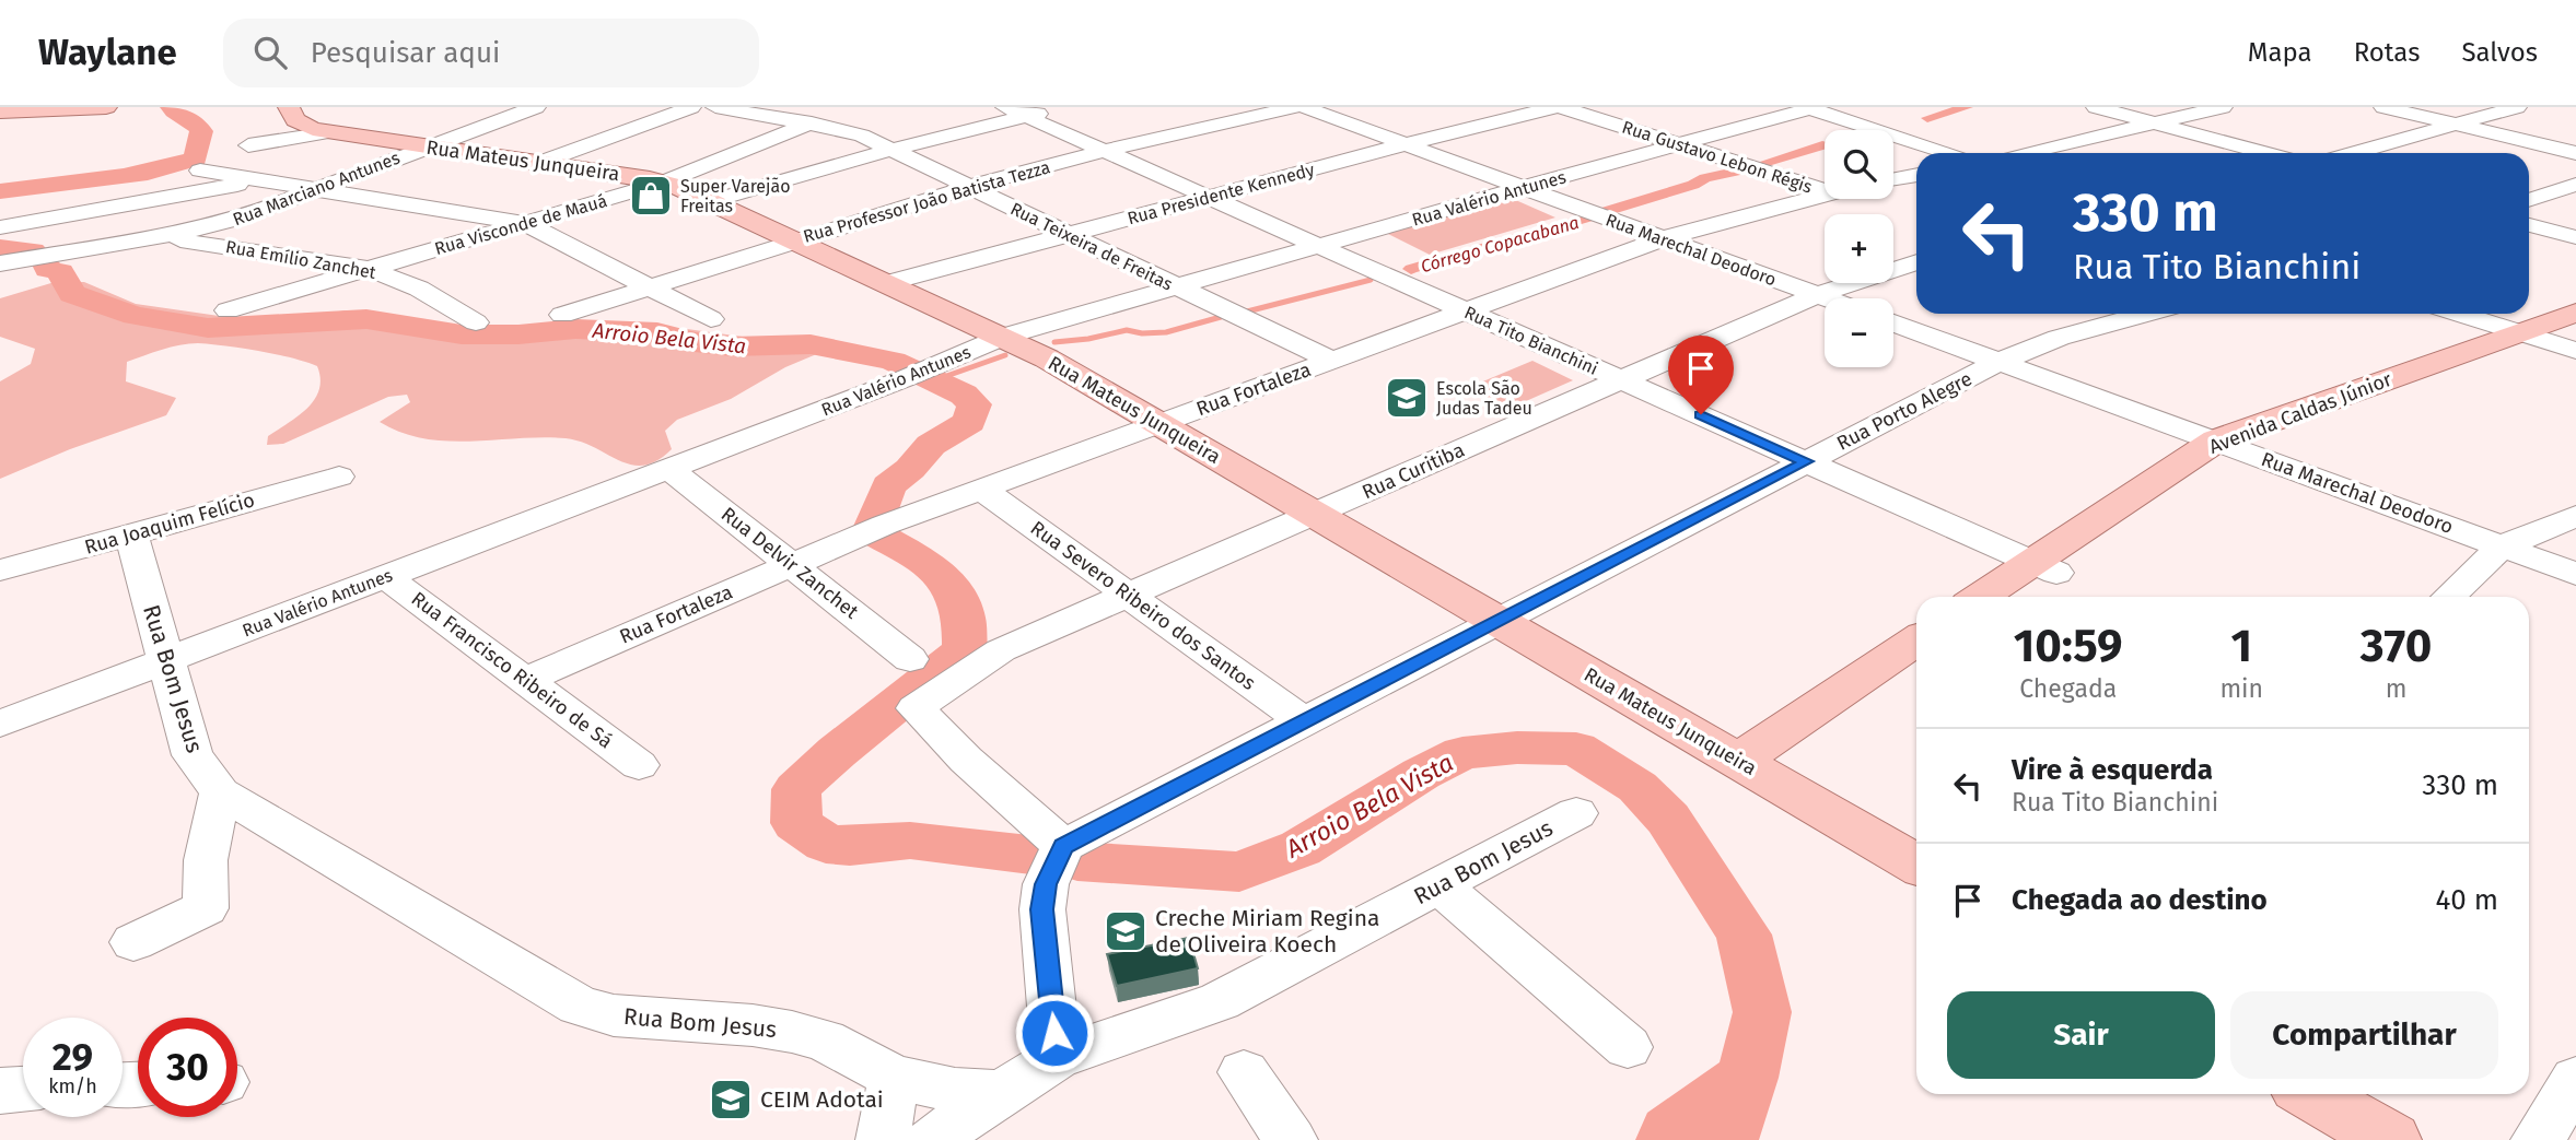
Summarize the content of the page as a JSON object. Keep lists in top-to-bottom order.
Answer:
{
  "streets": {
    "main road": ["Rua Mateus Junqueira", "Avenida Caldas Júnior"],
    "street": [
      "Rua Gustavo Lebon Régis",
      "Rua Marciano Antunes",
      "Rua Presidente Kennedy",
      "Rua Valério Antunes",
      "Rua Professor João Batista Tezza",
      "Rua Visconde de Mauá",
      "Rua Teixeira de Freitas",
      "Rua Marechal Deodoro",
      "Rua Emílio Zanchet",
      "Rua Tito Bianchini",
      "Rua Fortaleza",
      "Rua Porto Alegre",
      "Rua Curitiba",
      "Rua Joaquim Felício",
      "Rua Delvir Zanchet",
      "Rua Severo Ribeiro dos Santos",
      "Rua Francisco Ribeiro de Sá",
      "Rua Bom Jesus"
    ]
  },
  "crossings": [
    ["Rua Gustavo Lebon Régis", "Rua Valério Antunes"],
    ["Rua Mateus Junqueira", "Rua Marciano Antunes"],
    ["Rua Mateus Junqueira", "Rua Presidente Kennedy"],
    ["Rua Mateus Junqueira", "Rua Valério Antunes"],
    ["Rua Mateus Junqueira", "Rua Professor João Batista Tezza"],
    ["Rua Mateus Junqueira", "Rua Visconde de Mauá"],
    ["Rua Mateus Junqueira", "Rua Fortaleza"],
    ["Rua Mateus Junqueira", "Rua Porto Alegre"],
    ["Rua Mateus Junqueira", "Rua Curitiba"],
    ["Rua Marciano Antunes", "Rua Emílio Zanchet"],
    ["Rua Presidente Kennedy", "Rua Teixeira de Freitas"],
    ["Rua Presidente Kennedy", "Rua Marechal Deodoro"],
    ["Rua Presidente Kennedy", "Rua Tito Bianchini"],
    ["Rua Valério Antunes", "Rua Teixeira de Freitas"],
    ["Rua Valério Antunes", "Rua Marechal Deodoro"],
    ["Rua Valério Antunes", "Rua Tito Bianchini"],
    ["Rua Valério Antunes", "Rua Delvir Zanchet"],
    ["Rua Valério Antunes", "Rua Francisco Ribeiro de Sá"],
    ["Rua Valério Antunes", "Rua Bom Jesus"],
    ["Rua Professor João Batista Tezza", "Rua Teixeira de Freitas"],
    ["Rua Professor João Batista Tezza", "Rua Tito Bianchini"],
    ["Rua Visconde de Mauá", "Rua Teixeira de Freitas"],
    ["Rua Visconde de Mauá", "Rua Emílio Zanchet"],
    ["Rua Teixeira de Freitas", "Rua Fortaleza"],
    ["Rua Marechal Deodoro", "Rua Fortaleza"],
    ["Rua Marechal Deodoro", "Rua Porto Alegre"],
    ["Rua Marechal Deodoro", "Avenida Caldas Júnior"],
    ["Rua Marechal Deodoro", "Rua Curitiba"],
    ["Rua Tito Bianchini", "Rua Fortaleza"],
    ["Rua Tito Bianchini", "Rua Porto Alegre"],
    ["Rua Tito Bianchini", "Avenida Caldas Júnior"],
    ["Rua Tito Bianchini", "Rua Curitiba"],
    ["Rua Fortaleza", "Rua Delvir Zanchet"],
    ["Rua Fortaleza", "Rua Severo Ribeiro dos Santos"],
    ["Rua Fortaleza", "Rua Francisco Ribeiro de Sá"],
    ["Rua Porto Alegre", "Rua Curitiba"],
    ["Rua Porto Alegre", "Rua Severo Ribeiro dos Santos"],
    ["Rua Curitiba", "Rua Severo Ribeiro dos Santos"],
    ["Rua Joaquim Felício", "Rua Bom Jesus"]
  ],
  "water": ["Córrego Copacabana", "Arroio Bela Vista"],
  "places": {
    "shop": ["Super Varejão Freitas"],
    "school or university": ["Escola São Judas Tadeu", "Creche Miriam Regina de Oliveira Koech", "CEIM Adotai"]
  },
  "page": {
    "header": "Waylane",
    "search": "Pesquisar aqui",
    "nav": ["Mapa", "Rotas", "Salvos"],
    "map_buttons": ["+", "−"],
    "turn": ["330 m", "Rua Tito Bianchini"],
    "eta": [
      "10:59",
      "Chegada",
      "1",
      "min",
      "370",
      "m"
    ],
    "list": [
      {
        "name": "Vire à esquerda",
        "note": "Rua Tito Bianchini",
        "value": "330 m"
      },
      {
        "name": "Chegada ao destino",
        "value": "40 m"
      }
    ],
    "buttons": ["Sair", "Compartilhar"],
    "speed": "29 km/h",
    "limit": "30"
  }
}
